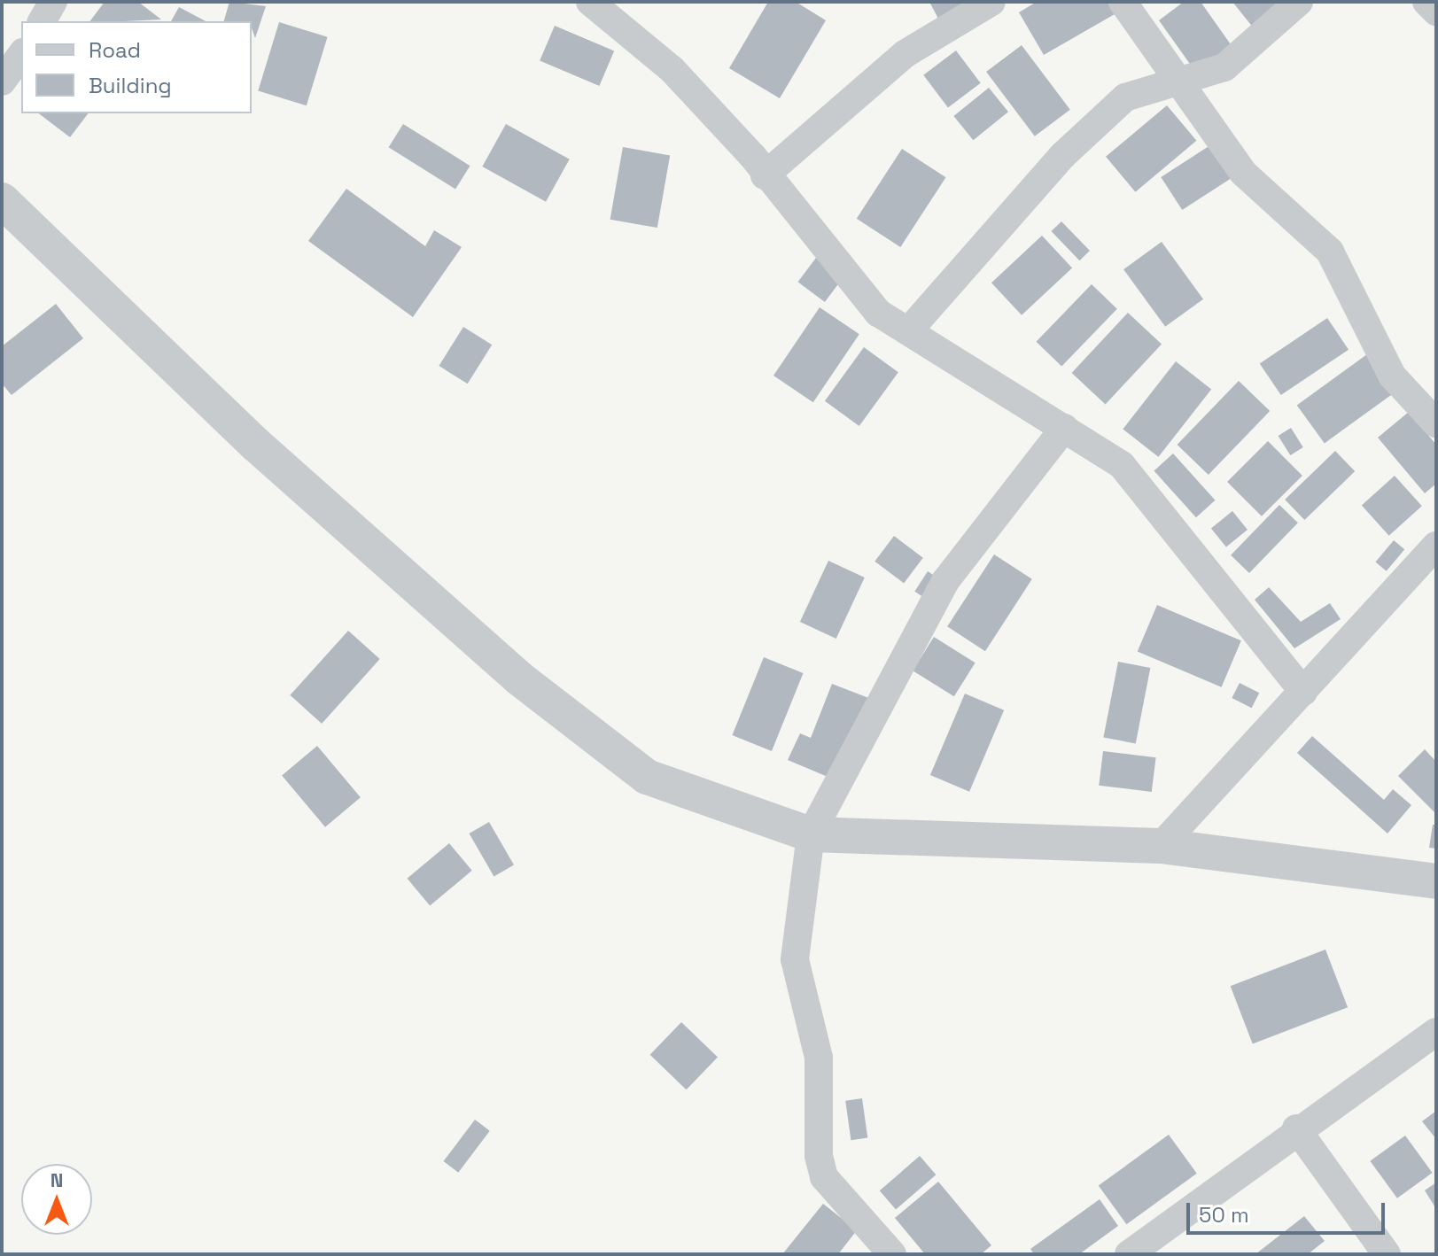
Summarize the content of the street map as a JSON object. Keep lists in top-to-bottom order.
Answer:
{
  "legend": ["Road", "Building"],
  "scale_bar": "50 m",
  "north": "top"
}
